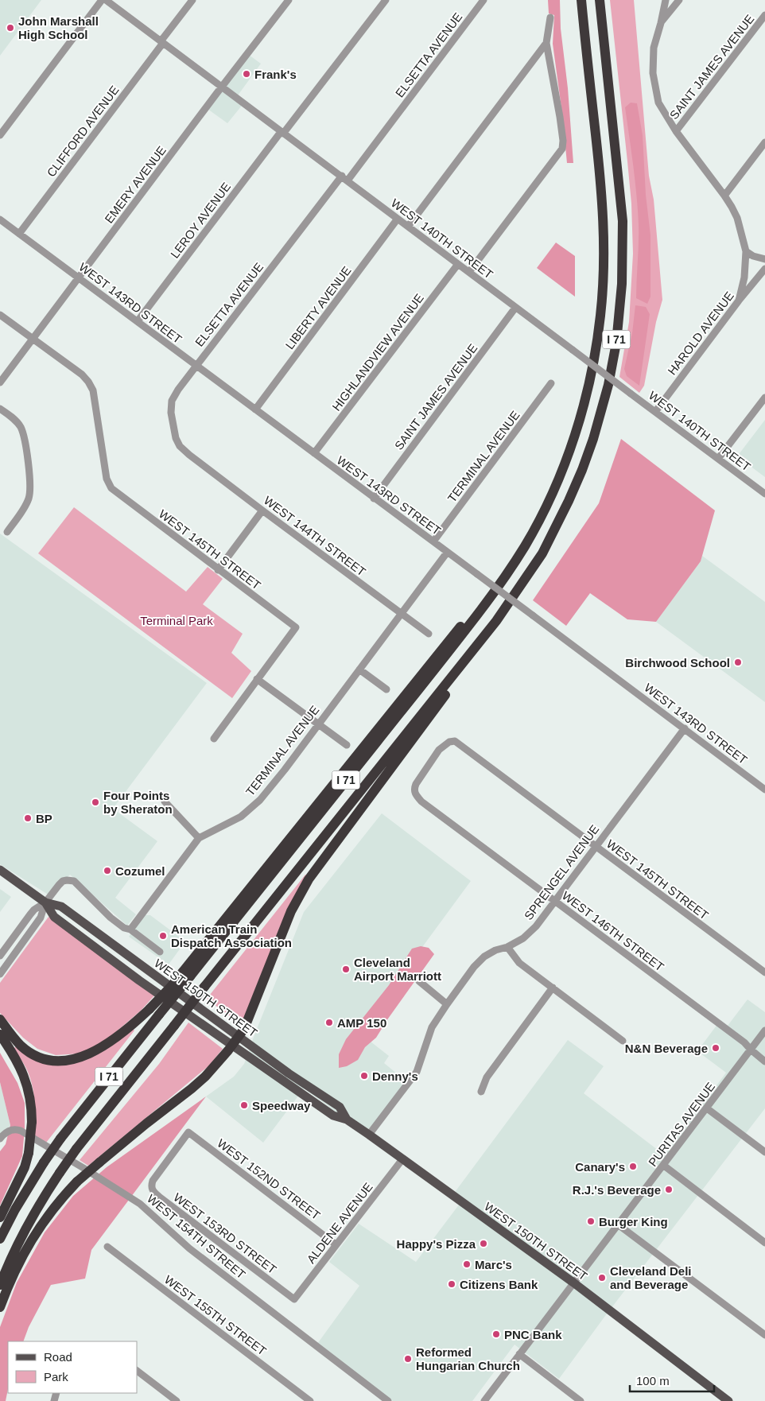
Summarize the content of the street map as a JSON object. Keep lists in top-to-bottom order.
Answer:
{
  "streets": {
    "highway": ["I 71"],
    "main road": ["WEST 150TH STREET"],
    "street": [
      "ELSETTA AVENUE",
      "SAINT JAMES AVENUE",
      "CLIFFORD AVENUE",
      "EMERY AVENUE",
      "LEROY AVENUE",
      "WEST 140TH STREET",
      "WEST 143RD STREET",
      "LIBERTY AVENUE",
      "HAROLD AVENUE",
      "HIGHLANDVIEW AVENUE",
      "TERMINAL AVENUE",
      "WEST 144TH STREET",
      "WEST 145TH STREET",
      "SPRENGEL AVENUE",
      "WEST 146TH STREET",
      "PURITAS AVENUE",
      "WEST 152ND STREET",
      "ALDENE AVENUE",
      "WEST 153RD STREET",
      "WEST 154TH STREET",
      "WEST 155TH STREET"
    ]
  },
  "crossings": [
    ["ELSETTA AVENUE", "WEST 140TH STREET"],
    ["ELSETTA AVENUE", "WEST 143RD STREET"],
    ["ELSETTA AVENUE", "WEST 144TH STREET"],
    ["SAINT JAMES AVENUE", "WEST 140TH STREET"],
    ["SAINT JAMES AVENUE", "WEST 143RD STREET"],
    ["CLIFFORD AVENUE", "WEST 140TH STREET"],
    ["CLIFFORD AVENUE", "WEST 143RD STREET"],
    ["EMERY AVENUE", "WEST 140TH STREET"],
    ["EMERY AVENUE", "WEST 143RD STREET"],
    ["EMERY AVENUE", "WEST 145TH STREET"],
    ["LEROY AVENUE", "WEST 140TH STREET"],
    ["LEROY AVENUE", "WEST 143RD STREET"],
    ["WEST 140TH STREET", "LIBERTY AVENUE"],
    ["WEST 140TH STREET", "HAROLD AVENUE"],
    ["WEST 140TH STREET", "HIGHLANDVIEW AVENUE"],
    ["WEST 143RD STREET", "LIBERTY AVENUE"],
    ["WEST 143RD STREET", "HIGHLANDVIEW AVENUE"],
    ["WEST 143RD STREET", "TERMINAL AVENUE"],
    ["WEST 143RD STREET", "SPRENGEL AVENUE"],
    ["TERMINAL AVENUE", "WEST 144TH STREET"],
    ["TERMINAL AVENUE", "WEST 150TH STREET"],
    ["WEST 145TH STREET", "SPRENGEL AVENUE"],
    ["WEST 145TH STREET", "WEST 146TH STREET"],
    ["SPRENGEL AVENUE", "WEST 146TH STREET"],
    ["SPRENGEL AVENUE", "WEST 150TH STREET"],
    ["WEST 146TH STREET", "PURITAS AVENUE"],
    ["WEST 150TH STREET", "PURITAS AVENUE"],
    ["WEST 150TH STREET", "ALDENE AVENUE"],
    ["WEST 152ND STREET", "ALDENE AVENUE"],
    ["WEST 152ND STREET", "WEST 153RD STREET"],
    ["ALDENE AVENUE", "WEST 153RD STREET"]
  ],
  "parks": ["Terminal Park"],
  "places": [
    "John Marshall High School",
    "Frank's",
    "Birchwood School",
    "Four Points by Sheraton",
    "BP",
    "Cozumel",
    "American Train Dispatch Association",
    "Cleveland Airport Marriott",
    "AMP 150",
    "N&N Beverage",
    "Denny's",
    "Speedway",
    "Canary's",
    "R.J.'s Beverage",
    "Burger King",
    "Happy's Pizza",
    "Marc's",
    "Cleveland Deli and Beverage",
    "Citizens Bank",
    "PNC Bank",
    "Reformed Hungarian Church"
  ],
  "legend": ["Road", "Park"],
  "scale_bar": "100 m"
}
